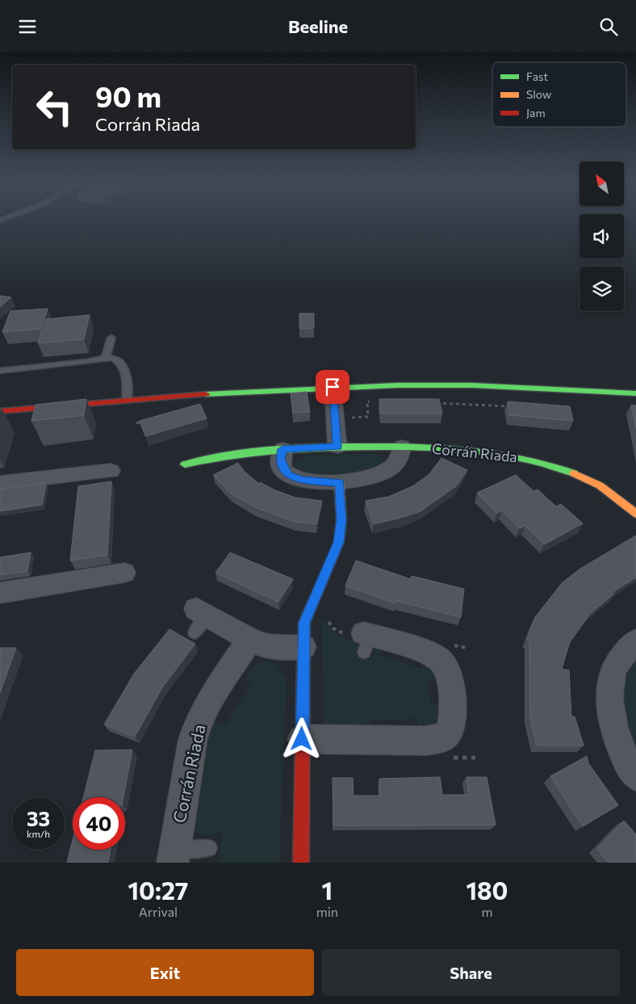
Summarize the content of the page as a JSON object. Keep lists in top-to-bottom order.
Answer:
{
  "streets": {
    "street": ["Corrán Riada"]
  },
  "legend": ["Fast", "Slow", "Jam"],
  "north": "top left",
  "page": {
    "header": "Beeline",
    "turn": ["90 m", "Corrán Riada"],
    "speed": "33 km/h",
    "limit": "40",
    "eta": [
      "10:27",
      "Arrival",
      "1",
      "min",
      "180",
      "m"
    ],
    "buttons": ["Exit", "Share"]
  }
}
